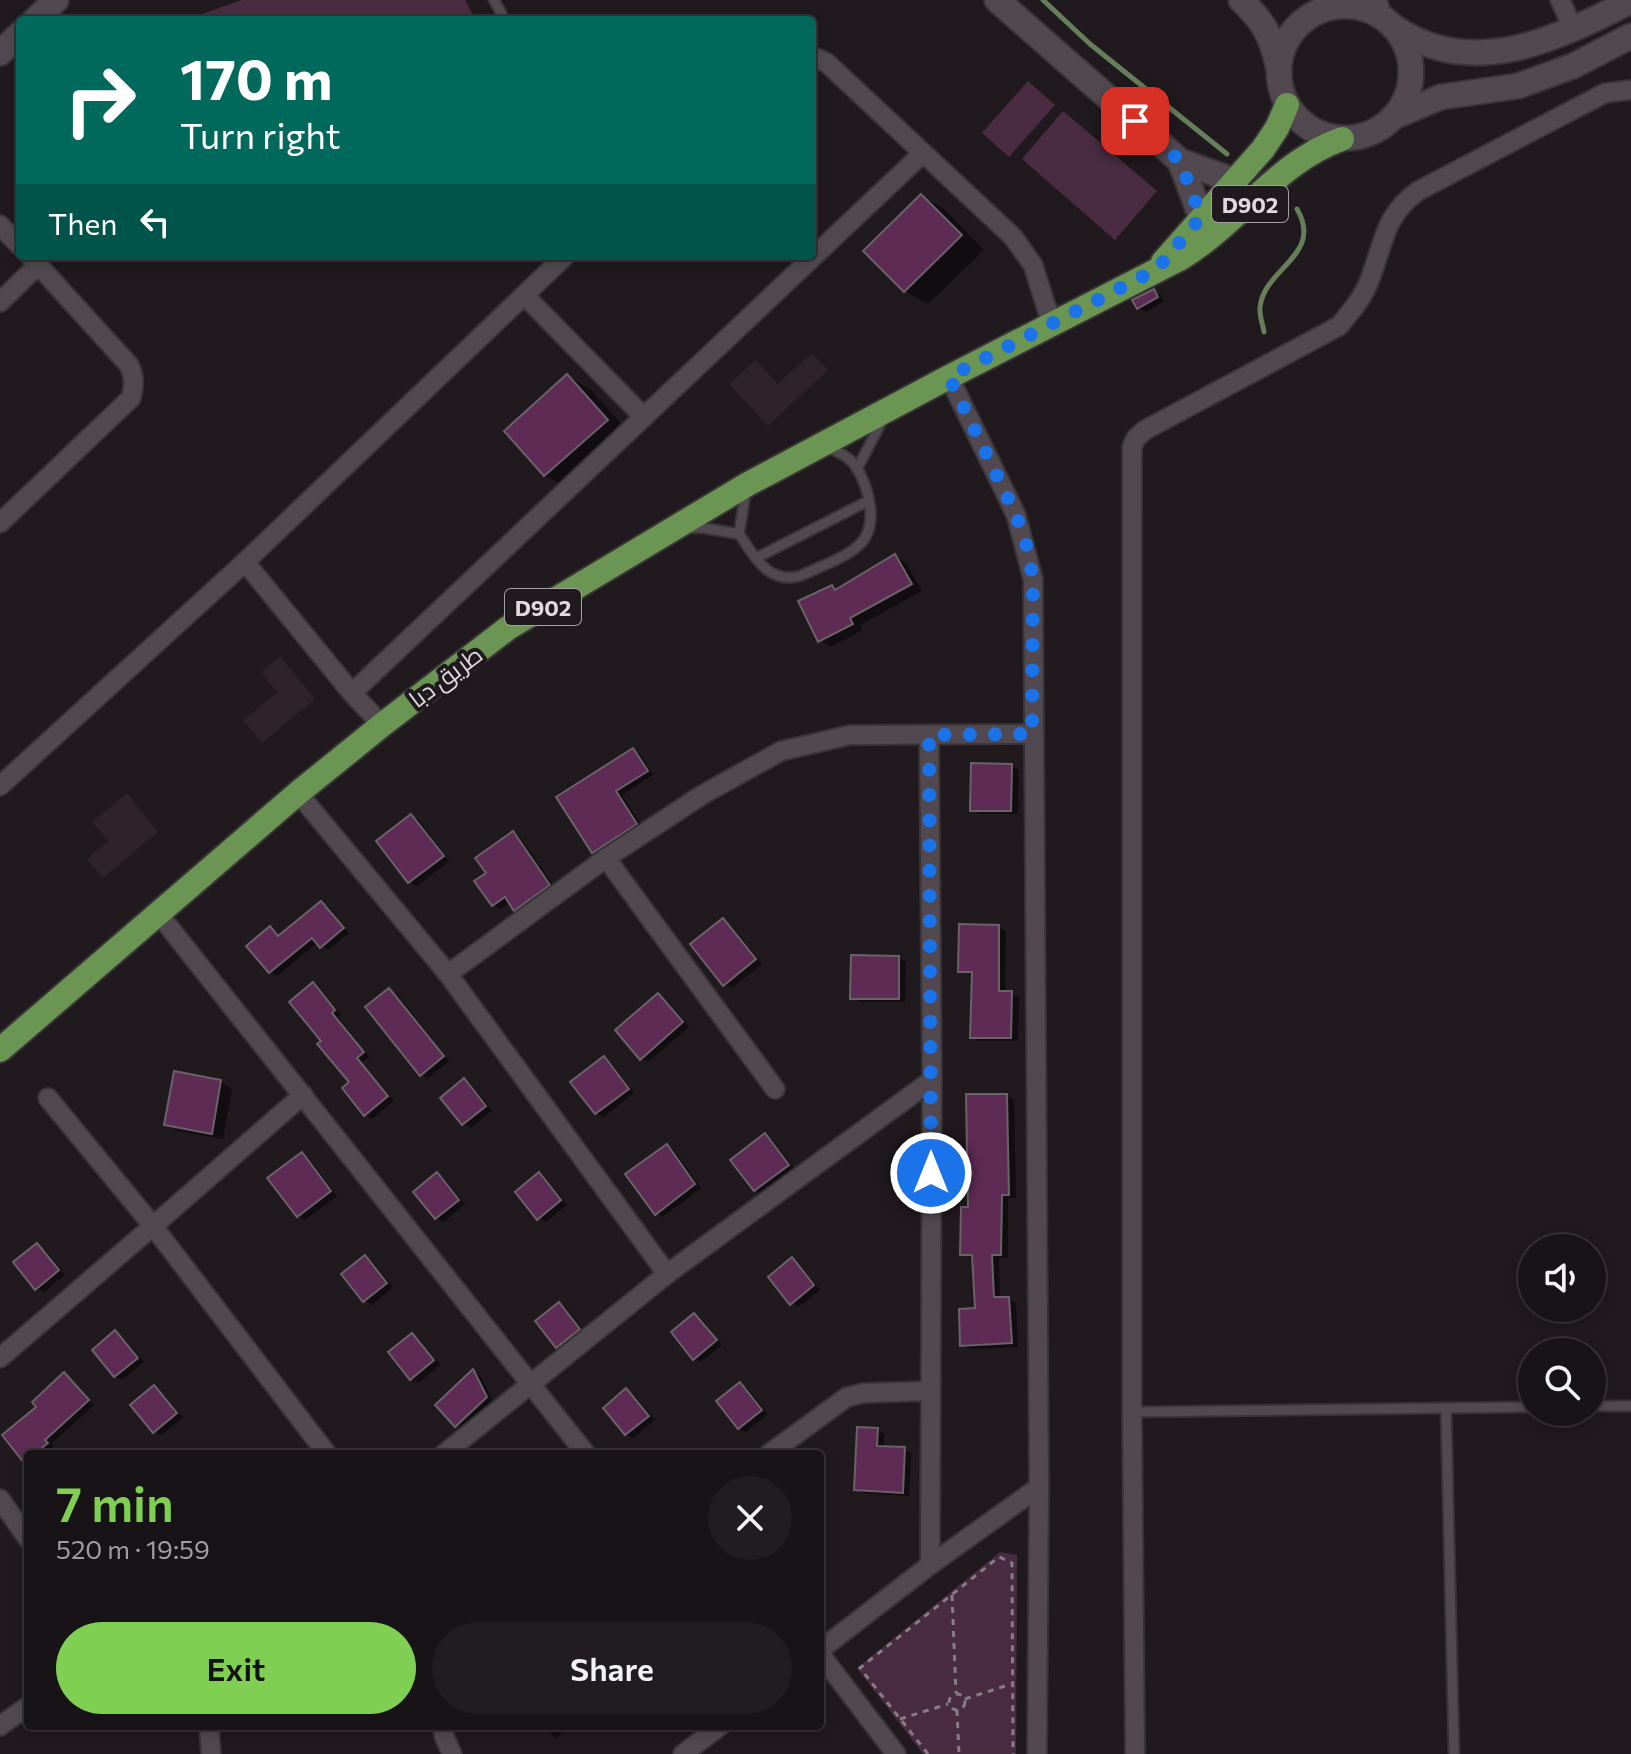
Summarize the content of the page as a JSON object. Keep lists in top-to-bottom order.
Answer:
{
  "streets": {
    "main road": ["D902", "طريق دبا"]
  },
  "page": {
    "turn": ["170 m", "Turn right"],
    "then": "Then",
    "heading": ["7 min", "520 m · 19:59"],
    "buttons": ["Exit", "Share"]
  }
}
